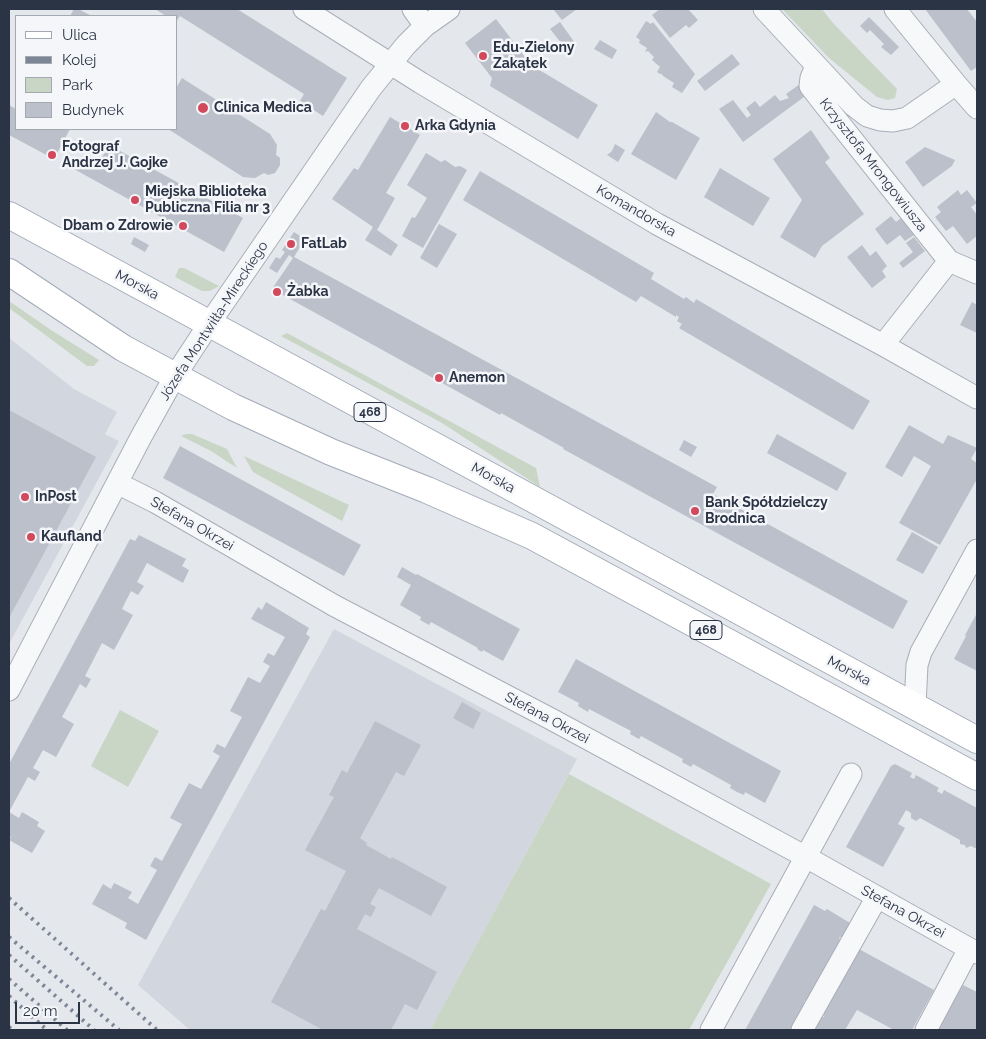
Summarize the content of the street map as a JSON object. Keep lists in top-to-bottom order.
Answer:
{
  "streets": {
    "main road": ["Morska", "468"],
    "street": [
      "Krzysztofa Mrongowiusza",
      "Komandorska",
      "Józefa Montwiłła-Mireckiego",
      "Stefana Okrzei"
    ]
  },
  "crossings": [
    ["Komandorska", "Józefa Montwiłła-Mireckiego"],
    ["Morska", "Józefa Montwiłła-Mireckiego"],
    ["Józefa Montwiłła-Mireckiego", "468"],
    ["Józefa Montwiłła-Mireckiego", "Stefana Okrzei"]
  ],
  "places": [
    "Edu-Zielony Zakątek",
    "Clinica Medica",
    "Arka Gdynia",
    "Fotograf Andrzej J. Gojke",
    "Miejska Biblioteka Publiczna Filia nr 3",
    "Dbam o Zdrowie",
    "FatLab",
    "Żabka",
    "Anemon",
    "InPost",
    "Bank Spółdzielczy Brodnica",
    "Kaufland"
  ],
  "legend": [
    "Ulica",
    "Kolej",
    "Park",
    "Budynek"
  ],
  "scale_bar": "20 m"
}
